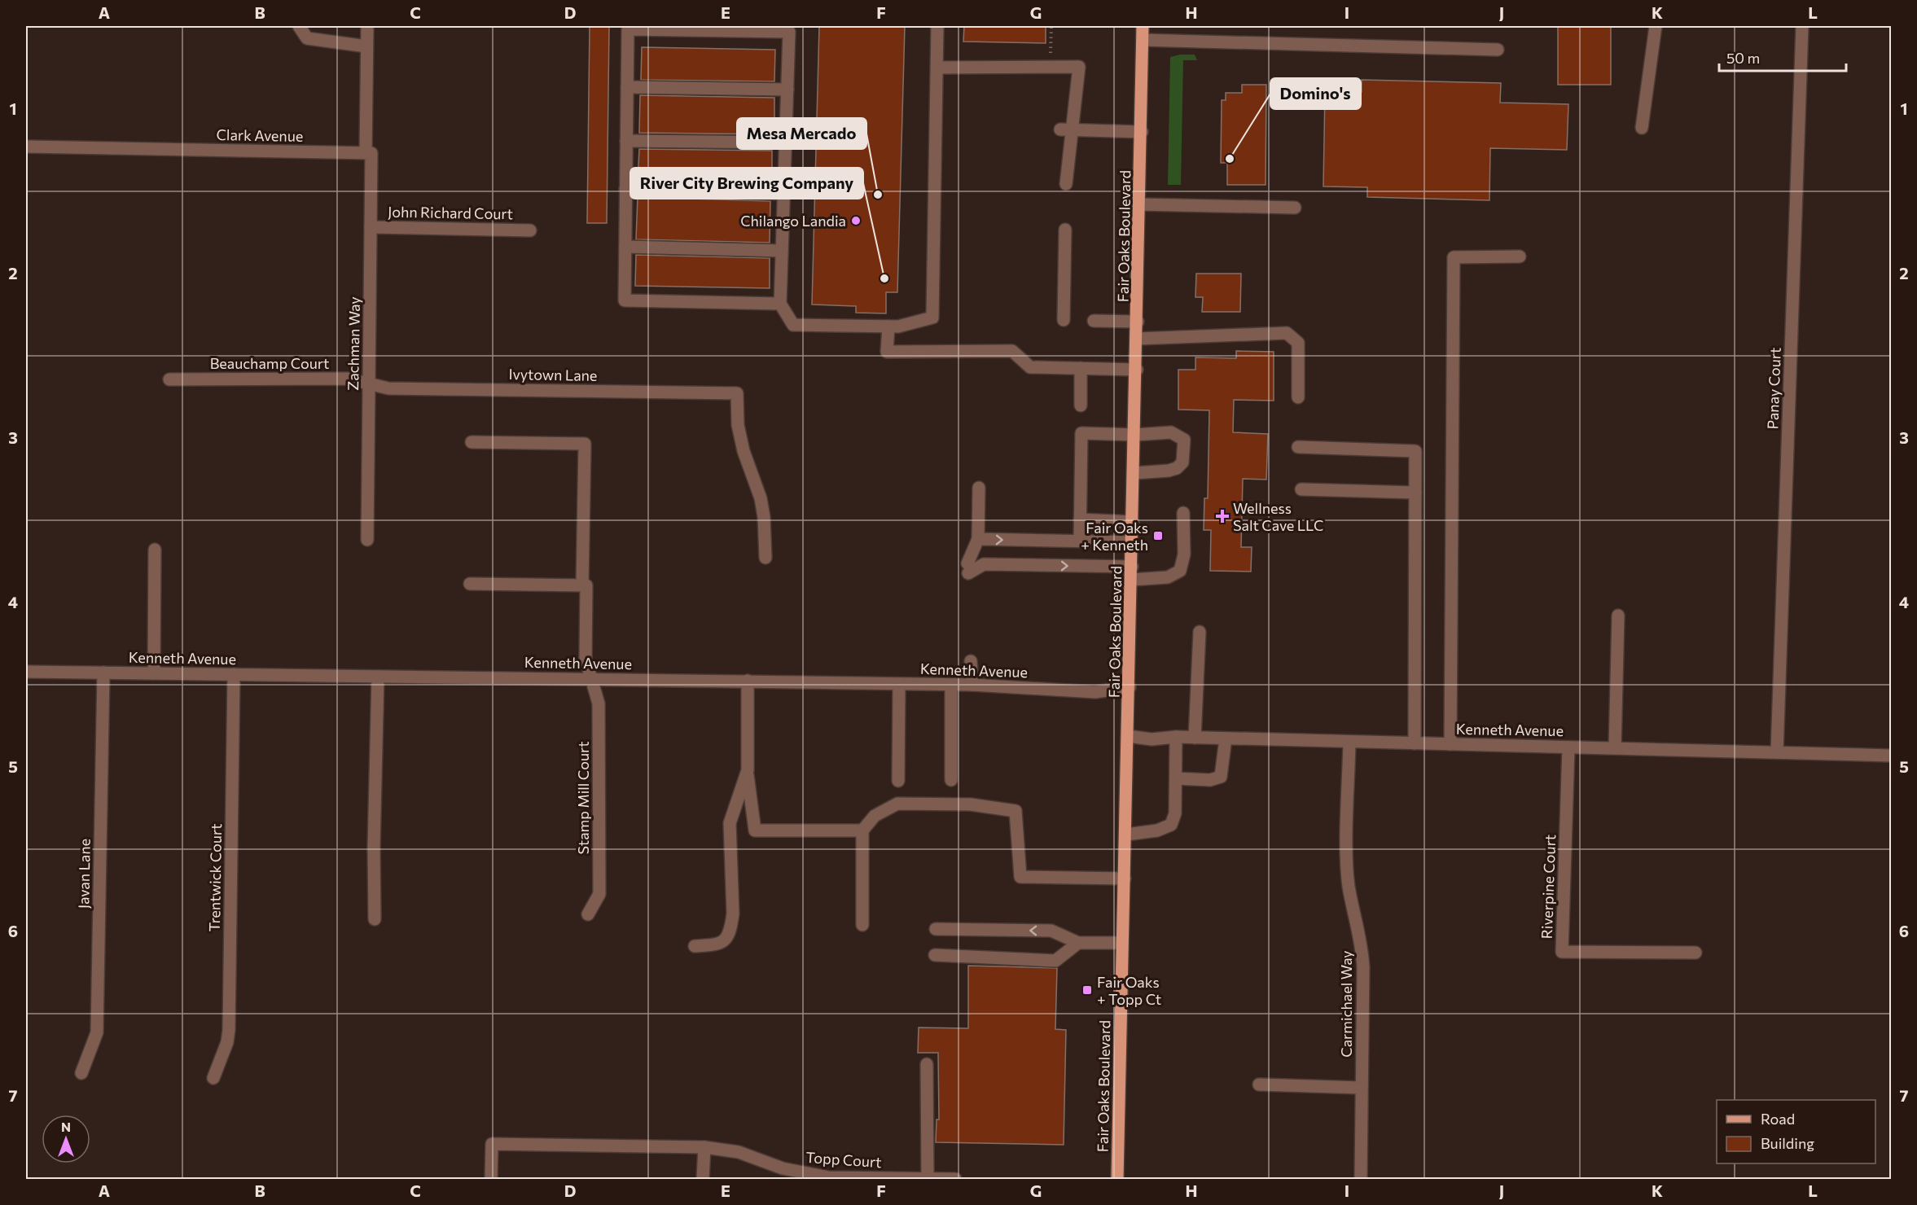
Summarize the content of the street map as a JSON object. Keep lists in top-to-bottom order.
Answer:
{
  "streets": {
    "main road": ["Fair Oaks Boulevard"],
    "street": [
      "Clark Avenue",
      "John Richard Court",
      "Zachman Way",
      "Beauchamp Court",
      "Ivytown Lane",
      "Panay Court",
      "Kenneth Avenue",
      "Stamp Mill Court",
      "Javan Lane",
      "Trentwick Court",
      "Riverpine Court",
      "Carmichael Way",
      "Topp Court"
    ]
  },
  "crossings": [
    ["Clark Avenue", "Zachman Way"],
    ["John Richard Court", "Zachman Way"],
    ["Fair Oaks Boulevard", "Kenneth Avenue"],
    ["Zachman Way", "Beauchamp Court"],
    ["Zachman Way", "Ivytown Lane"],
    ["Beauchamp Court", "Ivytown Lane"],
    ["Panay Court", "Kenneth Avenue"],
    ["Kenneth Avenue", "Stamp Mill Court"],
    ["Kenneth Avenue", "Javan Lane"],
    ["Kenneth Avenue", "Trentwick Court"],
    ["Kenneth Avenue", "Riverpine Court"],
    ["Kenneth Avenue", "Carmichael Way"]
  ],
  "places": {
    "other": [
      "Domino's",
      "Mesa Mercado",
      "Chilango Landia",
      "River City Brewing Company"
    ],
    "health": ["Wellness Salt Cave LLC"],
    "transit": ["Fair Oaks + Kenneth", "Fair Oaks + Topp Ct"]
  },
  "legend": ["Road", "Building"],
  "scale_bar": "50 m",
  "north": "top",
  "grid": {
    "columns": [
      "A",
      "B",
      "C",
      "D",
      "E",
      "F",
      "G",
      "H",
      "I",
      "J",
      "K",
      "L"
    ],
    "rows": [
      "1",
      "2",
      "3",
      "4",
      "5",
      "6",
      "7"
    ]
  }
}
